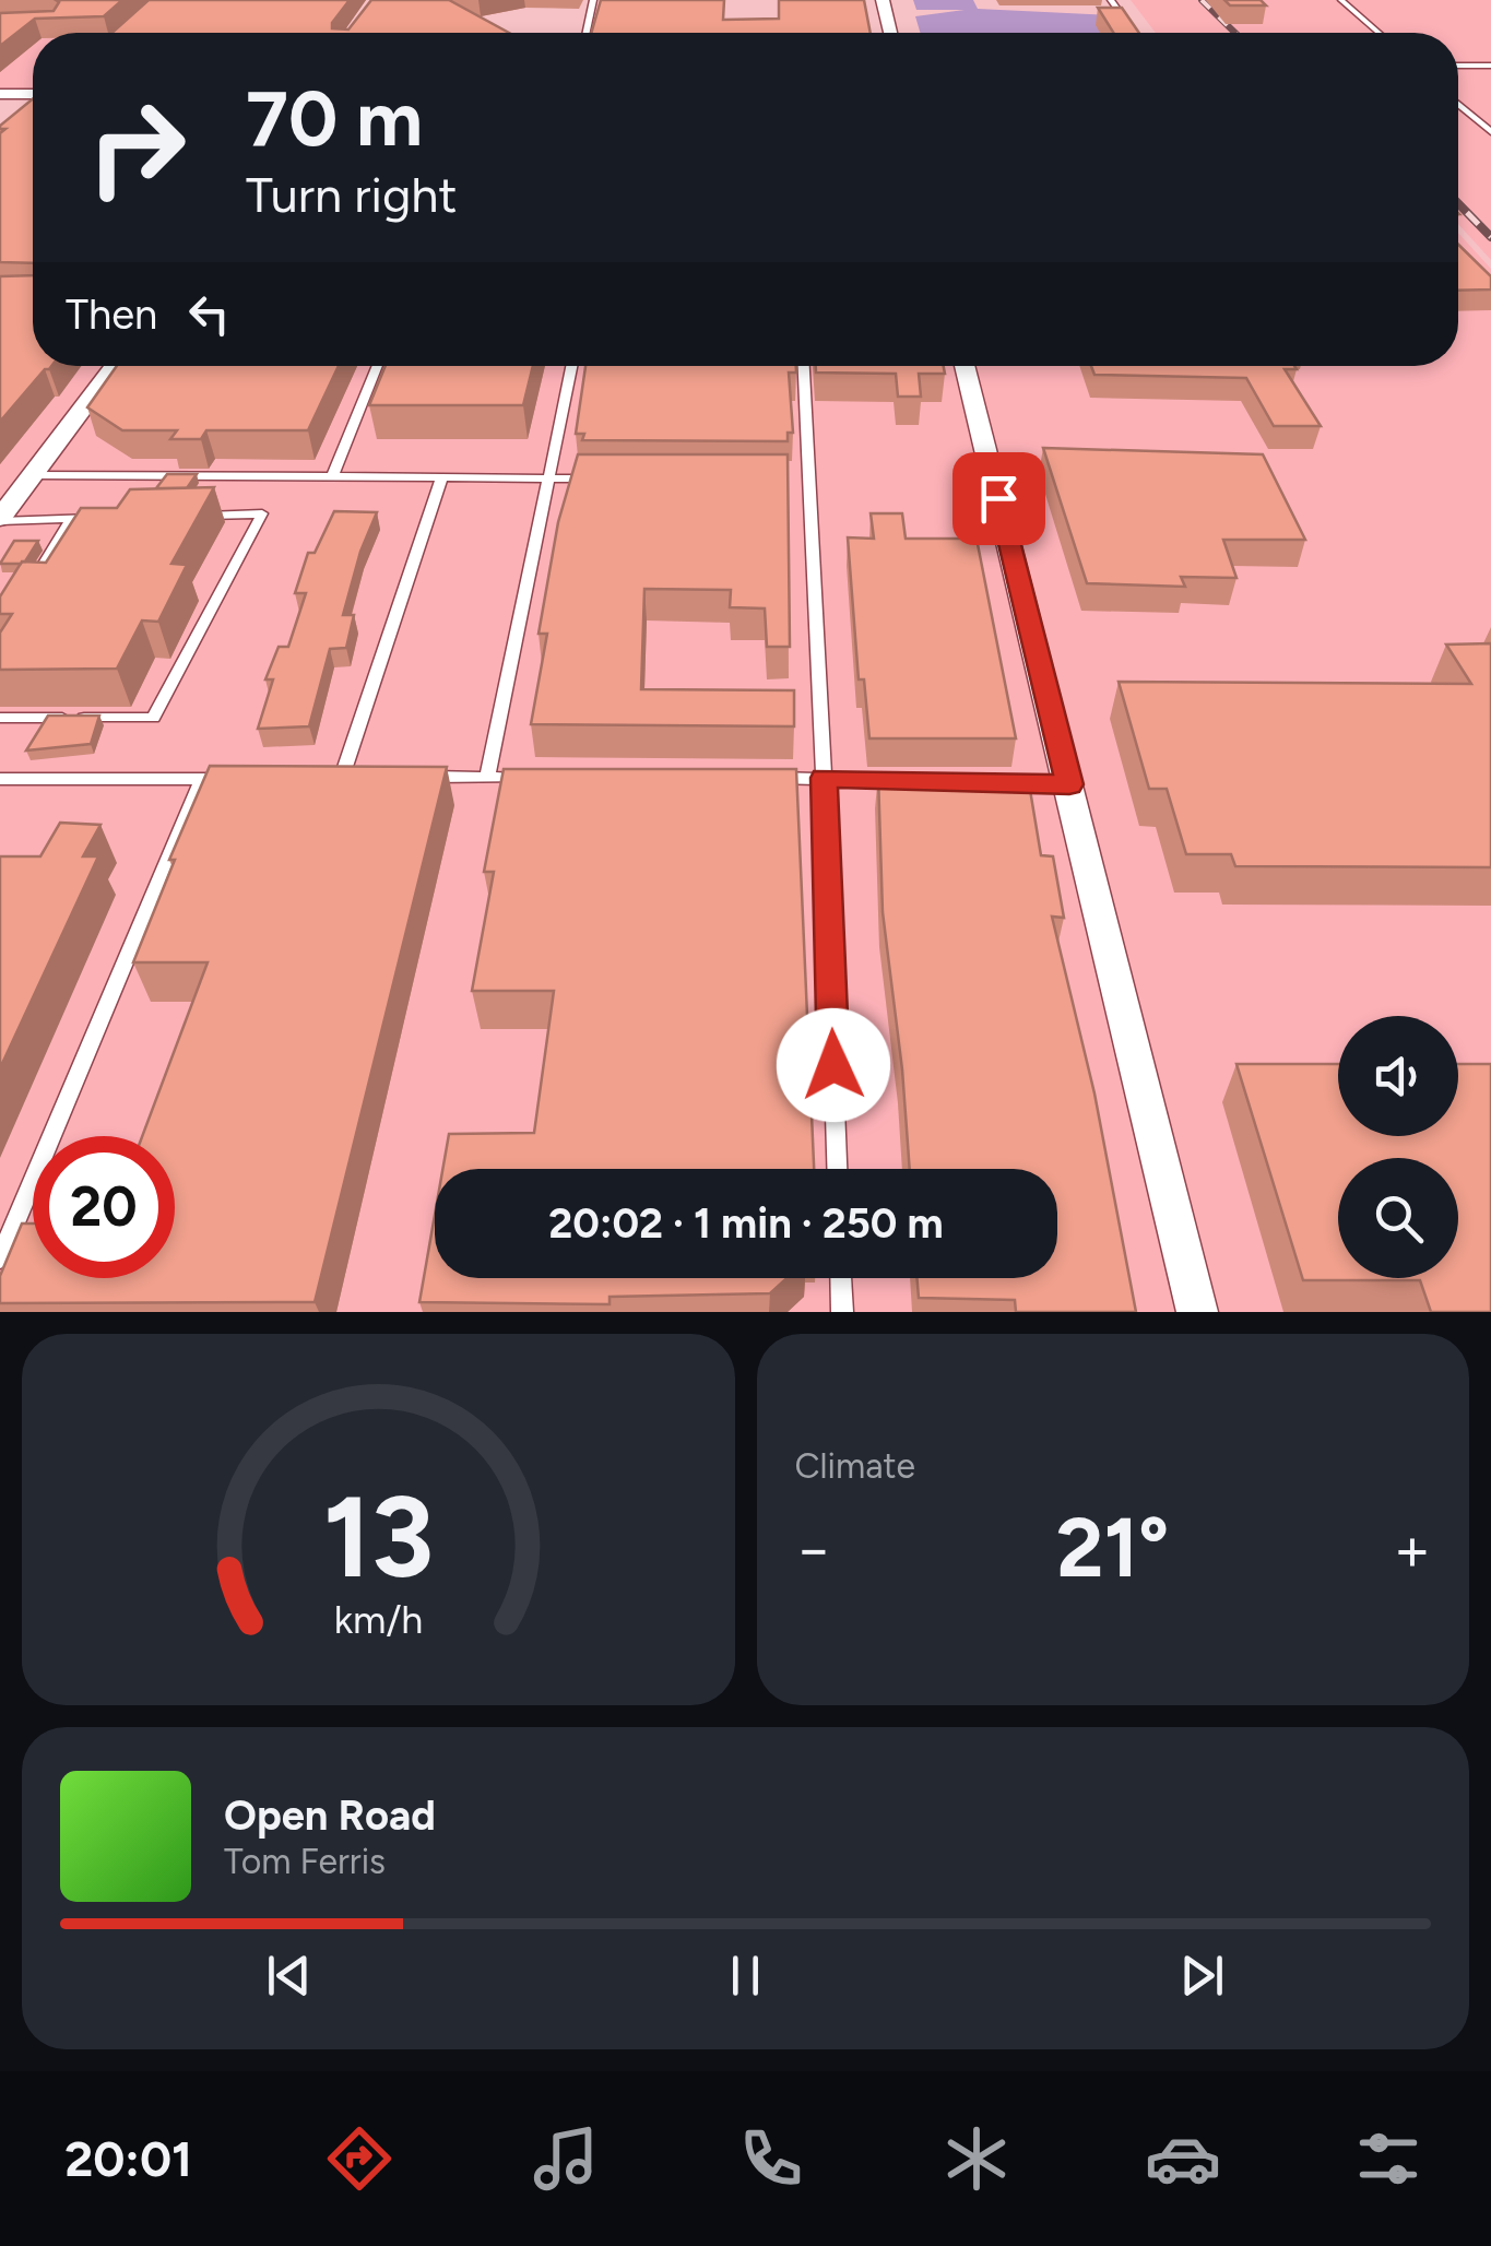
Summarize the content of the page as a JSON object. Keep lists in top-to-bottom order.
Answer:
{
  "page": {
    "turn": ["70 m", "Turn right"],
    "then": "Then",
    "limit": "20",
    "trip": "20:02 · 1 min · 250 m",
    "tile": "Climate",
    "heat": ["−", "21°", "+"],
    "song": ["Open Road", "Tom Ferris"],
    "tabs": "20:01",
    "gauge": ["13", "km/h"]
  }
}
